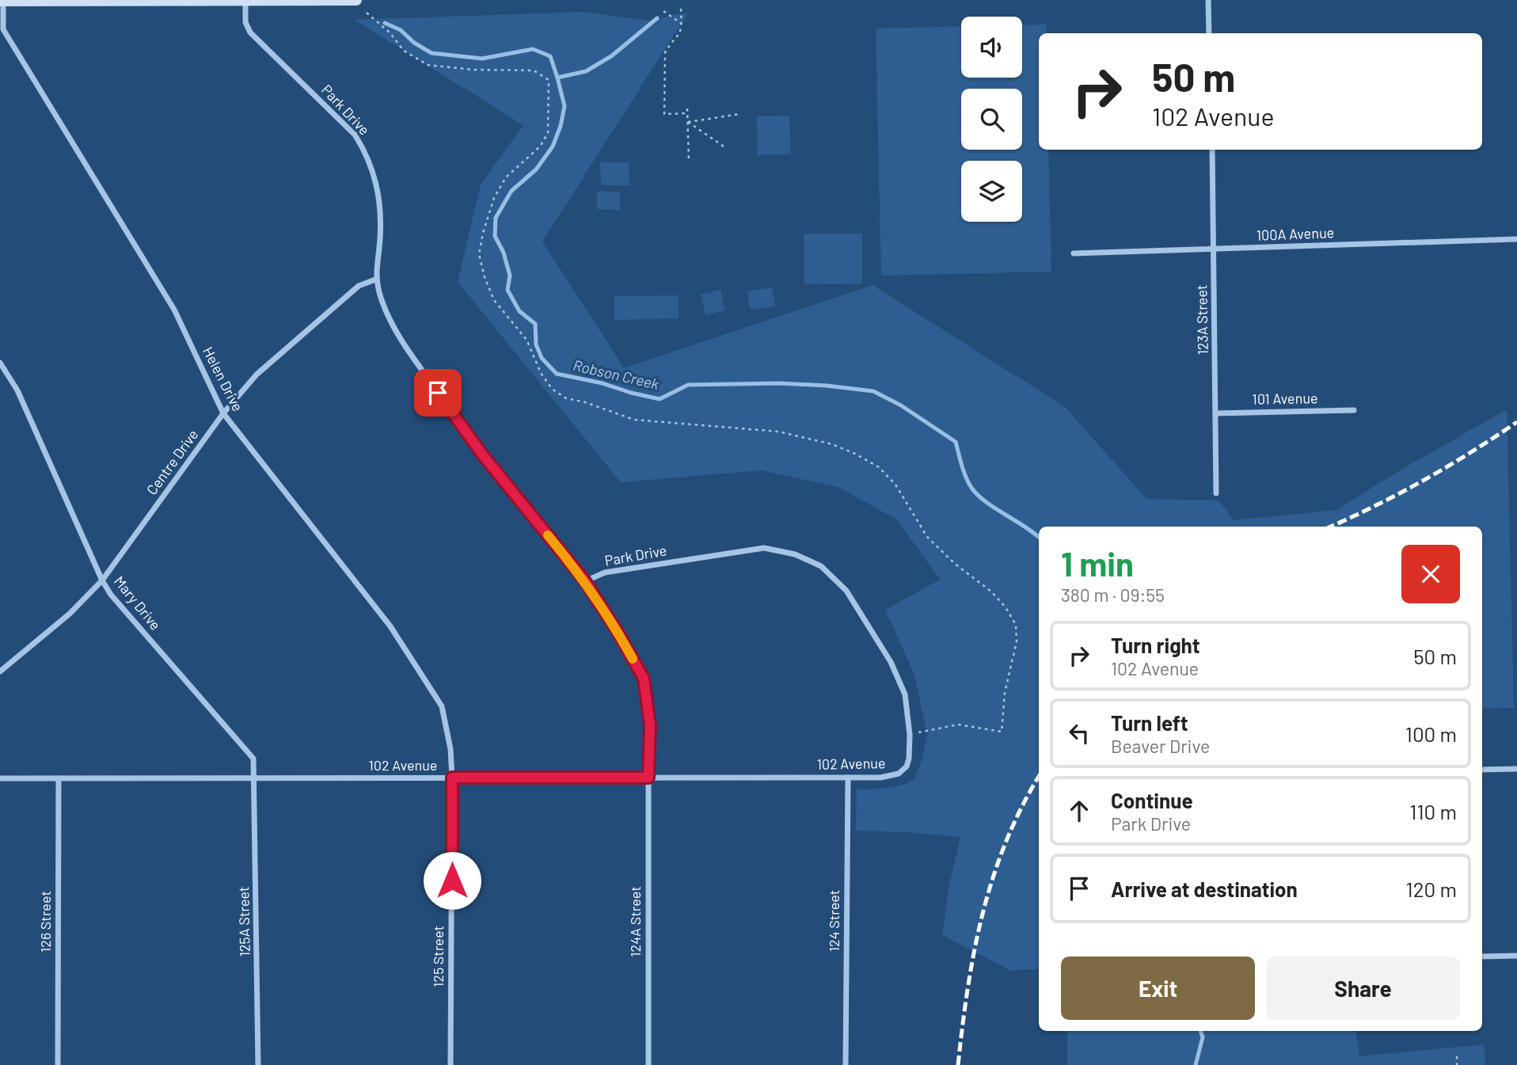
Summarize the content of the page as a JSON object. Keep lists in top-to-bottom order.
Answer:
{
  "streets": {
    "street": [
      "Park Drive",
      "100A Avenue",
      "123A Street",
      "Helen Drive",
      "101 Avenue",
      "Centre Drive",
      "Mary Drive",
      "102 Avenue",
      "124 Street",
      "126 Street",
      "125A Street",
      "124A Street",
      "125 Street"
    ]
  },
  "crossings": [
    ["Park Drive", "Centre Drive"],
    ["Park Drive", "102 Avenue"],
    ["Park Drive", "124A Street"],
    ["100A Avenue", "123A Street"],
    ["123A Street", "101 Avenue"],
    ["Helen Drive", "Centre Drive"],
    ["Helen Drive", "125 Street"],
    ["Centre Drive", "Mary Drive"],
    ["Mary Drive", "102 Avenue"],
    ["Mary Drive", "125A Street"],
    ["102 Avenue", "124 Street"],
    ["102 Avenue", "126 Street"],
    ["102 Avenue", "125A Street"],
    ["102 Avenue", "124A Street"],
    ["102 Avenue", "125 Street"]
  ],
  "water": ["Robson Creek"],
  "page": {
    "turn": ["50 m", "102 Avenue"],
    "heading": ["1 min", "380 m · 09:55"],
    "list": [
      {
        "name": "Turn right",
        "note": "102 Avenue",
        "value": "50 m"
      },
      {
        "name": "Turn left",
        "note": "Beaver Drive",
        "value": "100 m"
      },
      {
        "name": "Continue",
        "note": "Park Drive",
        "value": "110 m"
      },
      {
        "name": "Arrive at destination",
        "value": "120 m"
      }
    ],
    "buttons": ["Exit", "Share"]
  }
}
